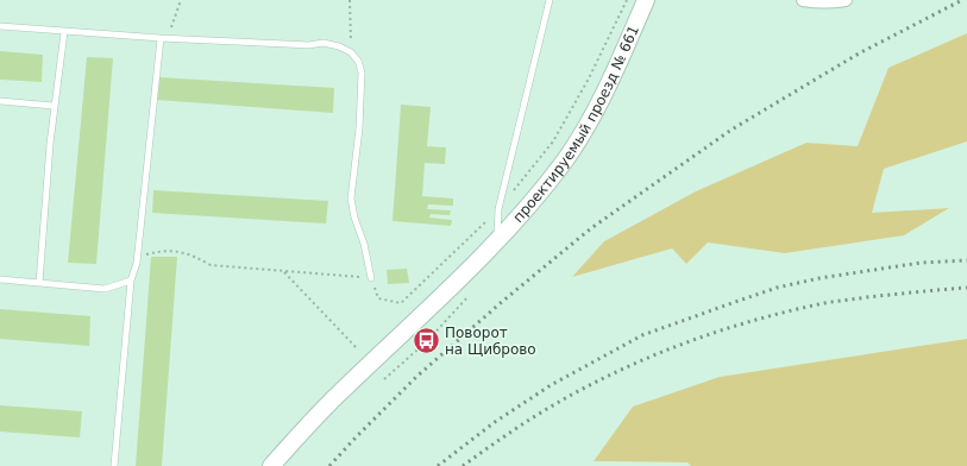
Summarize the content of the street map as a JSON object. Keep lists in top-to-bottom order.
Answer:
{
  "streets": {
    "main road": ["проектируемый проезд № 661"]
  },
  "places": {
    "bus stop": ["Поворот на Щиброво"]
  }
}
